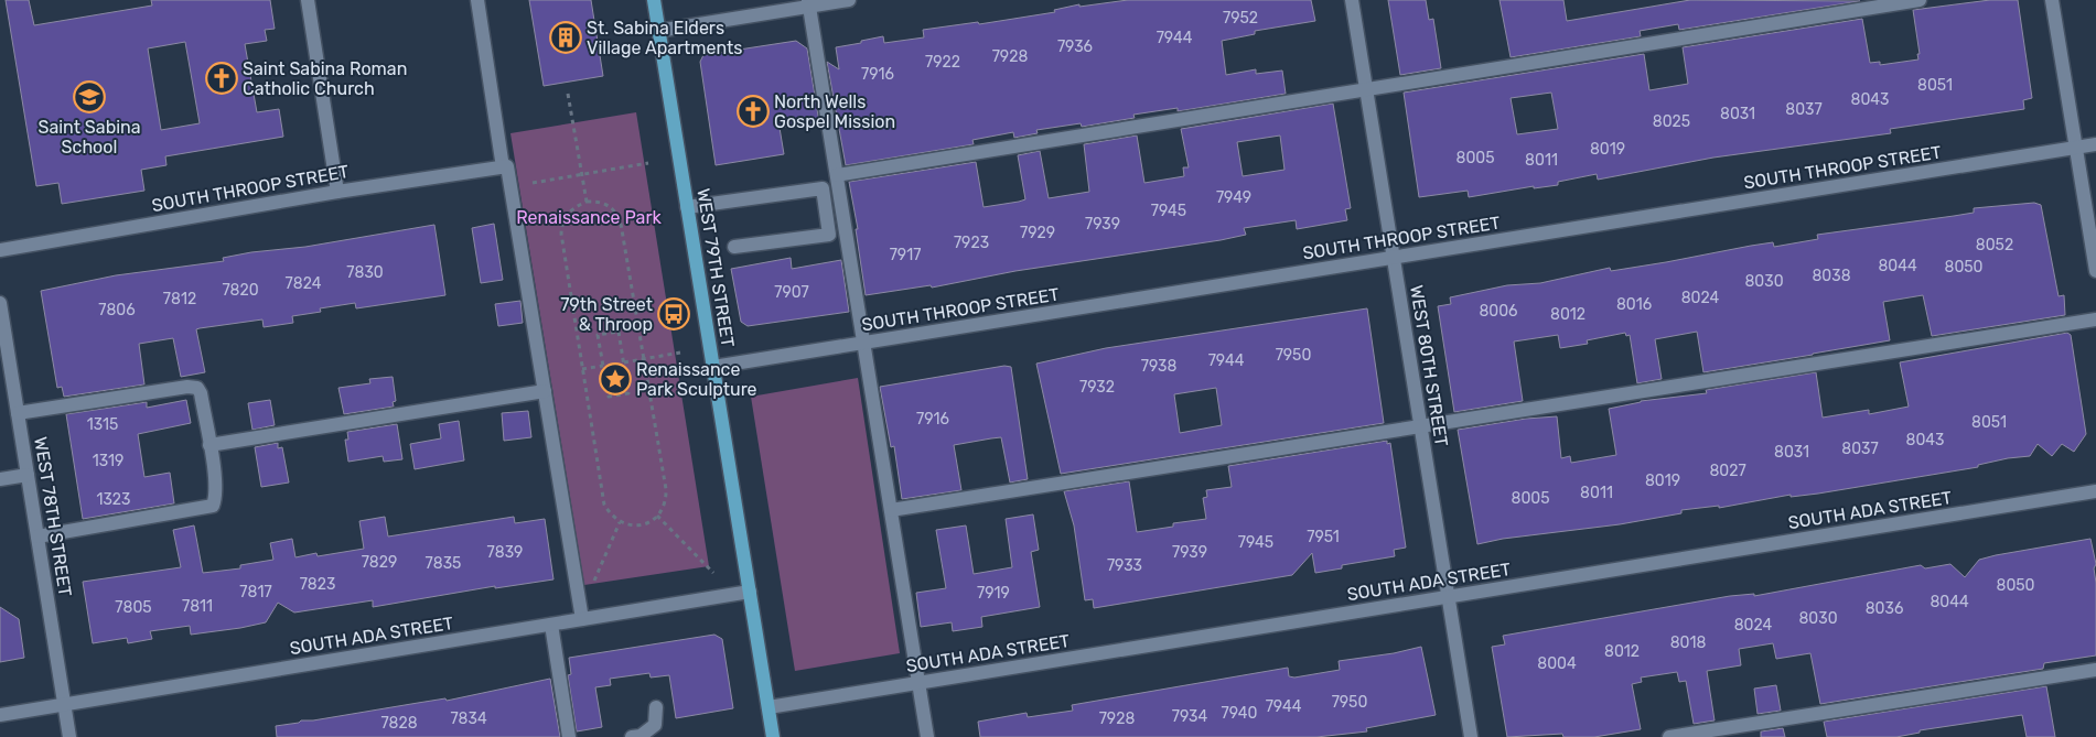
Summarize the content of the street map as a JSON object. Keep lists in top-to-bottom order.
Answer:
{
  "streets": {
    "main road": ["WEST 79TH STREET"],
    "street": [
      "SOUTH THROOP STREET",
      "WEST 80TH STREET",
      "SOUTH ADA STREET",
      "WEST 78TH STREET"
    ]
  },
  "crossings": [
    ["SOUTH THROOP STREET", "WEST 79TH STREET"],
    ["SOUTH THROOP STREET", "WEST 80TH STREET"],
    ["WEST 79TH STREET", "SOUTH ADA STREET"],
    ["WEST 80TH STREET", "SOUTH ADA STREET"],
    ["SOUTH ADA STREET", "WEST 78TH STREET"]
  ],
  "parks": ["Renaissance Park"],
  "places": {
    "building": ["St. Sabina Elders Village Apartments"],
    "church": ["Saint Sabina Roman Catholic Church", "North Wells Gospel Mission"],
    "school or university": ["Saint Sabina School"],
    "bus stop": ["79th Street & Throop"],
    "place": ["Renaissance Park Sculpture"]
  },
  "house_numbers": [
    "7952",
    "7944",
    "7936",
    "7928",
    "7922",
    "7916",
    "8051",
    "8043",
    "8037",
    "8031",
    "8025",
    "8019",
    "8005",
    "8011",
    "7949",
    "7945",
    "7939",
    "7929",
    "7923",
    "8052",
    "7917",
    "8044",
    "8050",
    "7830",
    "8038",
    "8030",
    "7824",
    "7820",
    "7907",
    "8024",
    "7812",
    "8016",
    "7806",
    "8006",
    "8012",
    "7950",
    "7944",
    "7938",
    "7932",
    "7916",
    "8051",
    "1315",
    "8043",
    "8037",
    "8031",
    "1319",
    "8027",
    "8019",
    "8011",
    "8005",
    "1323",
    "7951",
    "7945",
    "7839",
    "7939",
    "7829",
    "7835",
    "7933",
    "7823",
    "8050",
    "7817",
    "7919",
    "8044",
    "7811",
    "7805",
    "8036",
    "8030",
    "8024",
    "8018",
    "8012",
    "8004",
    "7950",
    "7944",
    "7940",
    "7934",
    "7834",
    "7928",
    "7828"
  ]
}
